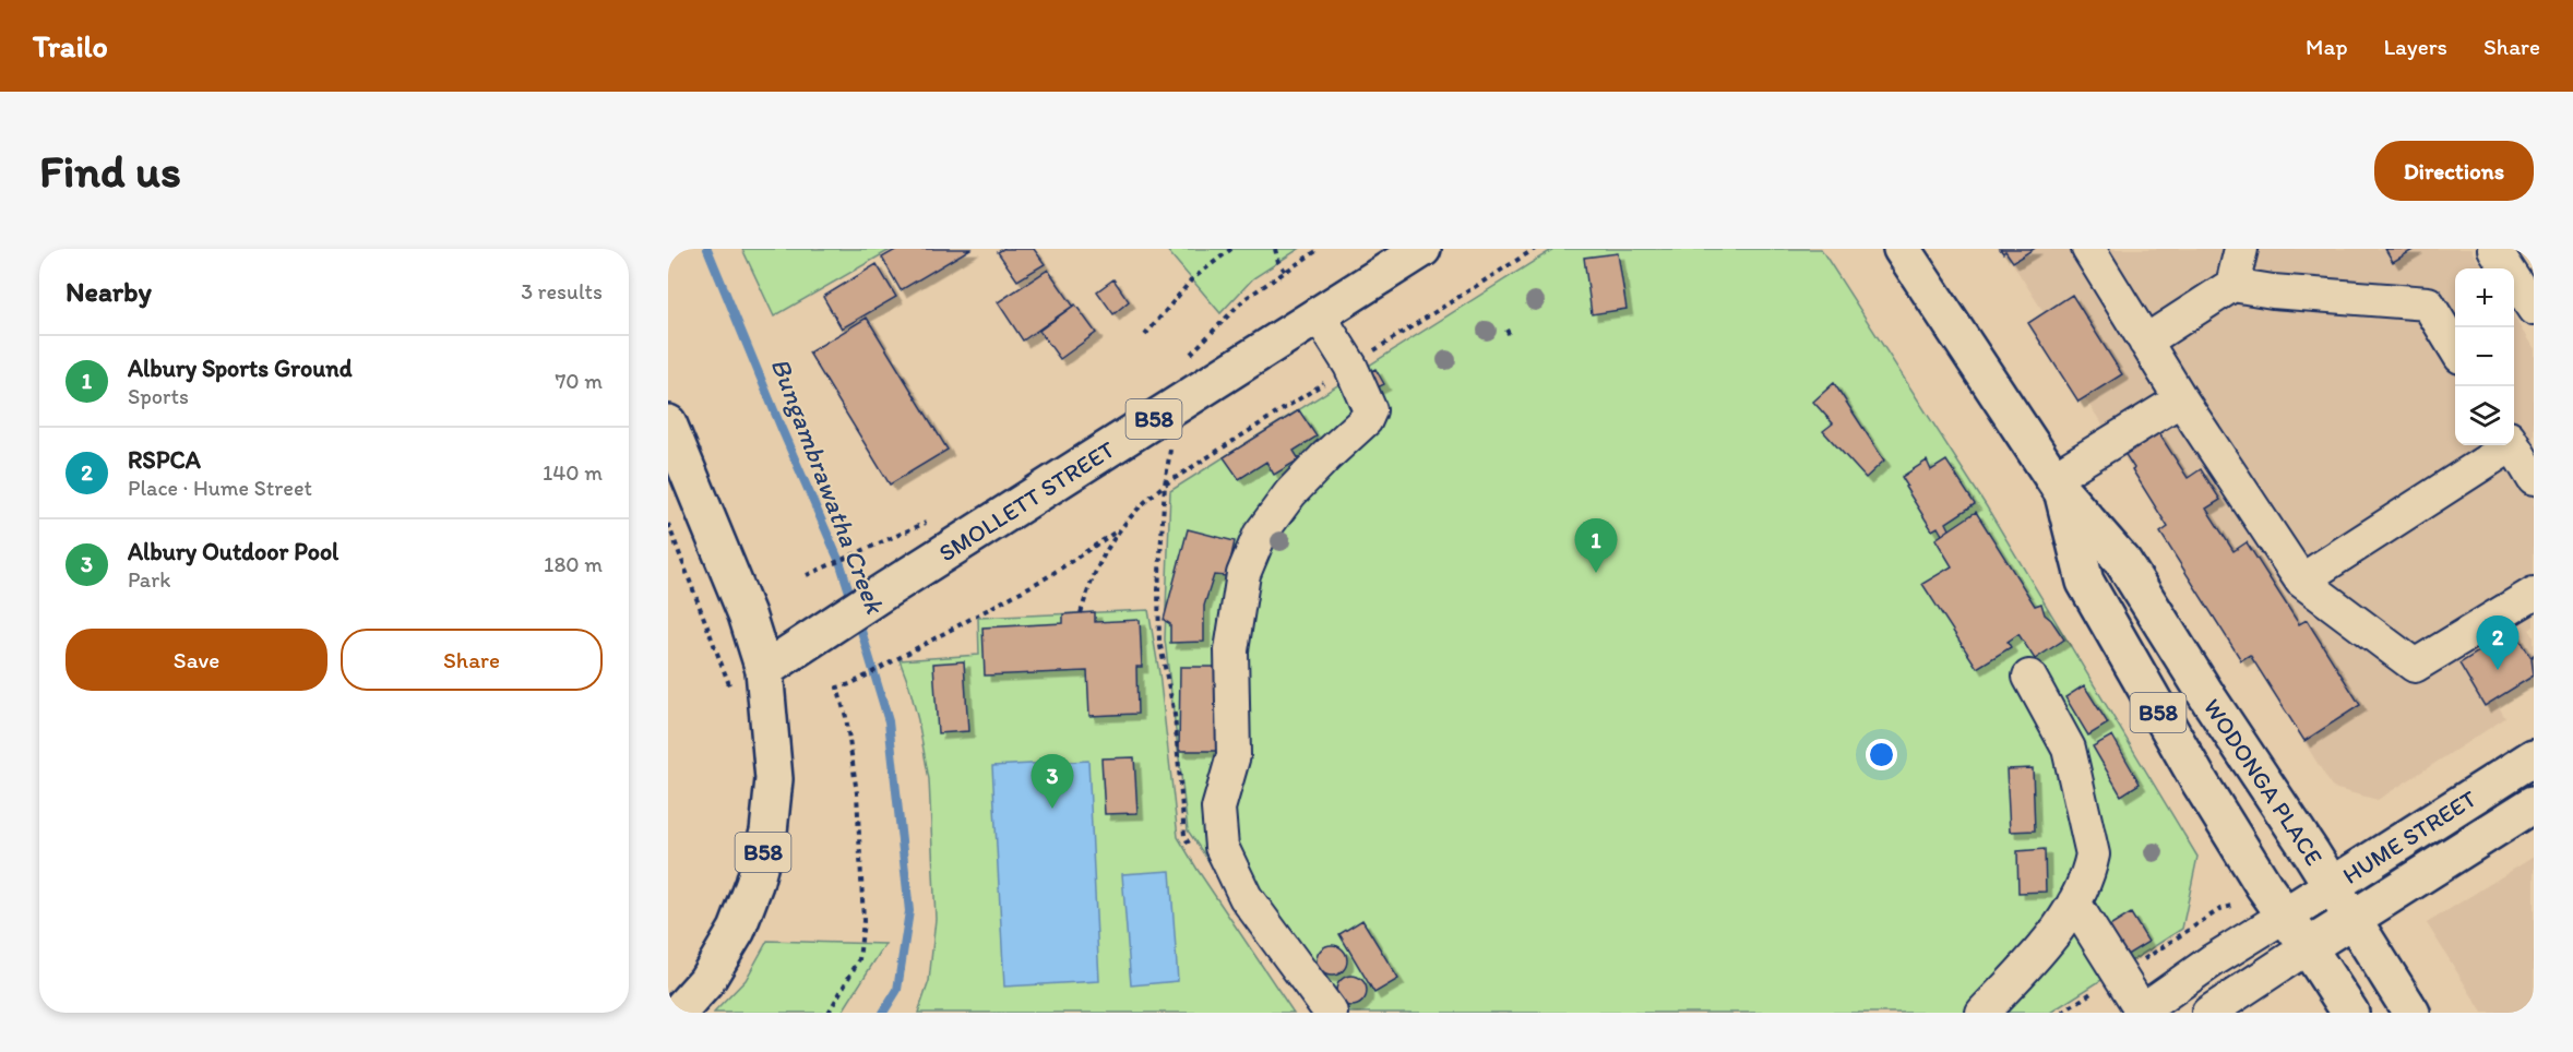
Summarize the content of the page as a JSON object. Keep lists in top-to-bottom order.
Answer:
{
  "streets": {
    "main road": [
      "B58",
      "SMOLLETT STREET",
      "WODONGA PLACE",
      "HUME STREET"
    ]
  },
  "crossings": [
    ["B58", "SMOLLETT STREET"],
    ["WODONGA PLACE", "HUME STREET"]
  ],
  "water": ["Bungambrawatha Creek"],
  "page": {
    "header": "Trailo",
    "nav": ["Map", "Layers", "Share"],
    "buttons": [
      "Directions",
      ["Save", "Share"]
    ],
    "title": "Find us",
    "heading": ["Nearby", "3 results"],
    "map_buttons": ["+", "−"],
    "list": [
      {
        "mark": "1",
        "name": "Albury Sports Ground",
        "note": "Sports",
        "value": "70 m"
      },
      {
        "mark": "2",
        "name": "RSPCA",
        "note": "Place · Hume Street",
        "value": "140 m"
      },
      {
        "mark": "3",
        "name": "Albury Outdoor Pool",
        "note": "Park",
        "value": "180 m"
      }
    ],
    "pins": ["1", "2", "3"]
  }
}
